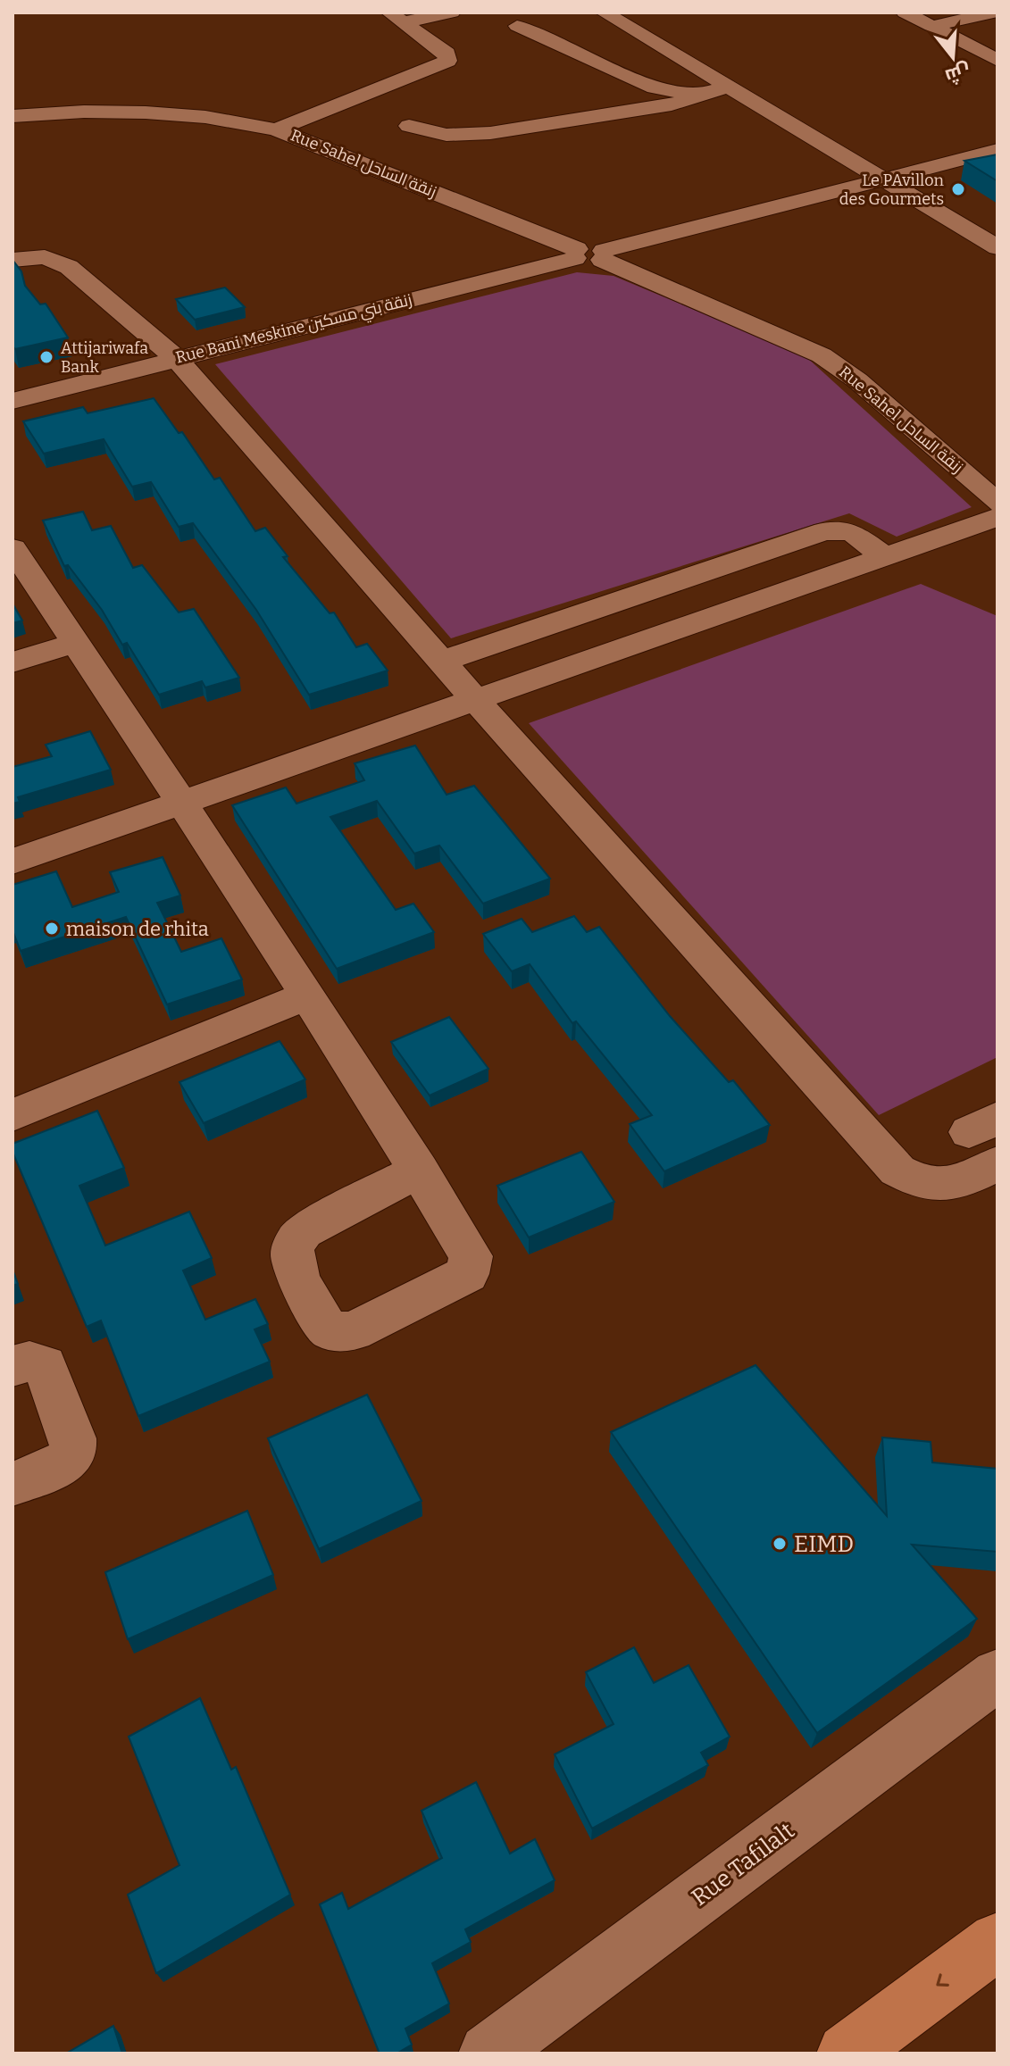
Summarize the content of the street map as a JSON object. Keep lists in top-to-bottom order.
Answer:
{
  "streets": {
    "street": ["Rue Sahel زنقة الساحل", "Rue Bani Meskine زنقة بني مسكين", "Rue Tafilalt"]
  },
  "crossings": [
    ["Rue Sahel زنقة الساحل", "Rue Bani Meskine زنقة بني مسكين"]
  ],
  "places": [
    "Le PAvillon des Gourmets",
    "Attijariwafa Bank",
    "maison de rhita",
    "EIMD"
  ],
  "north": "bottom"
}
